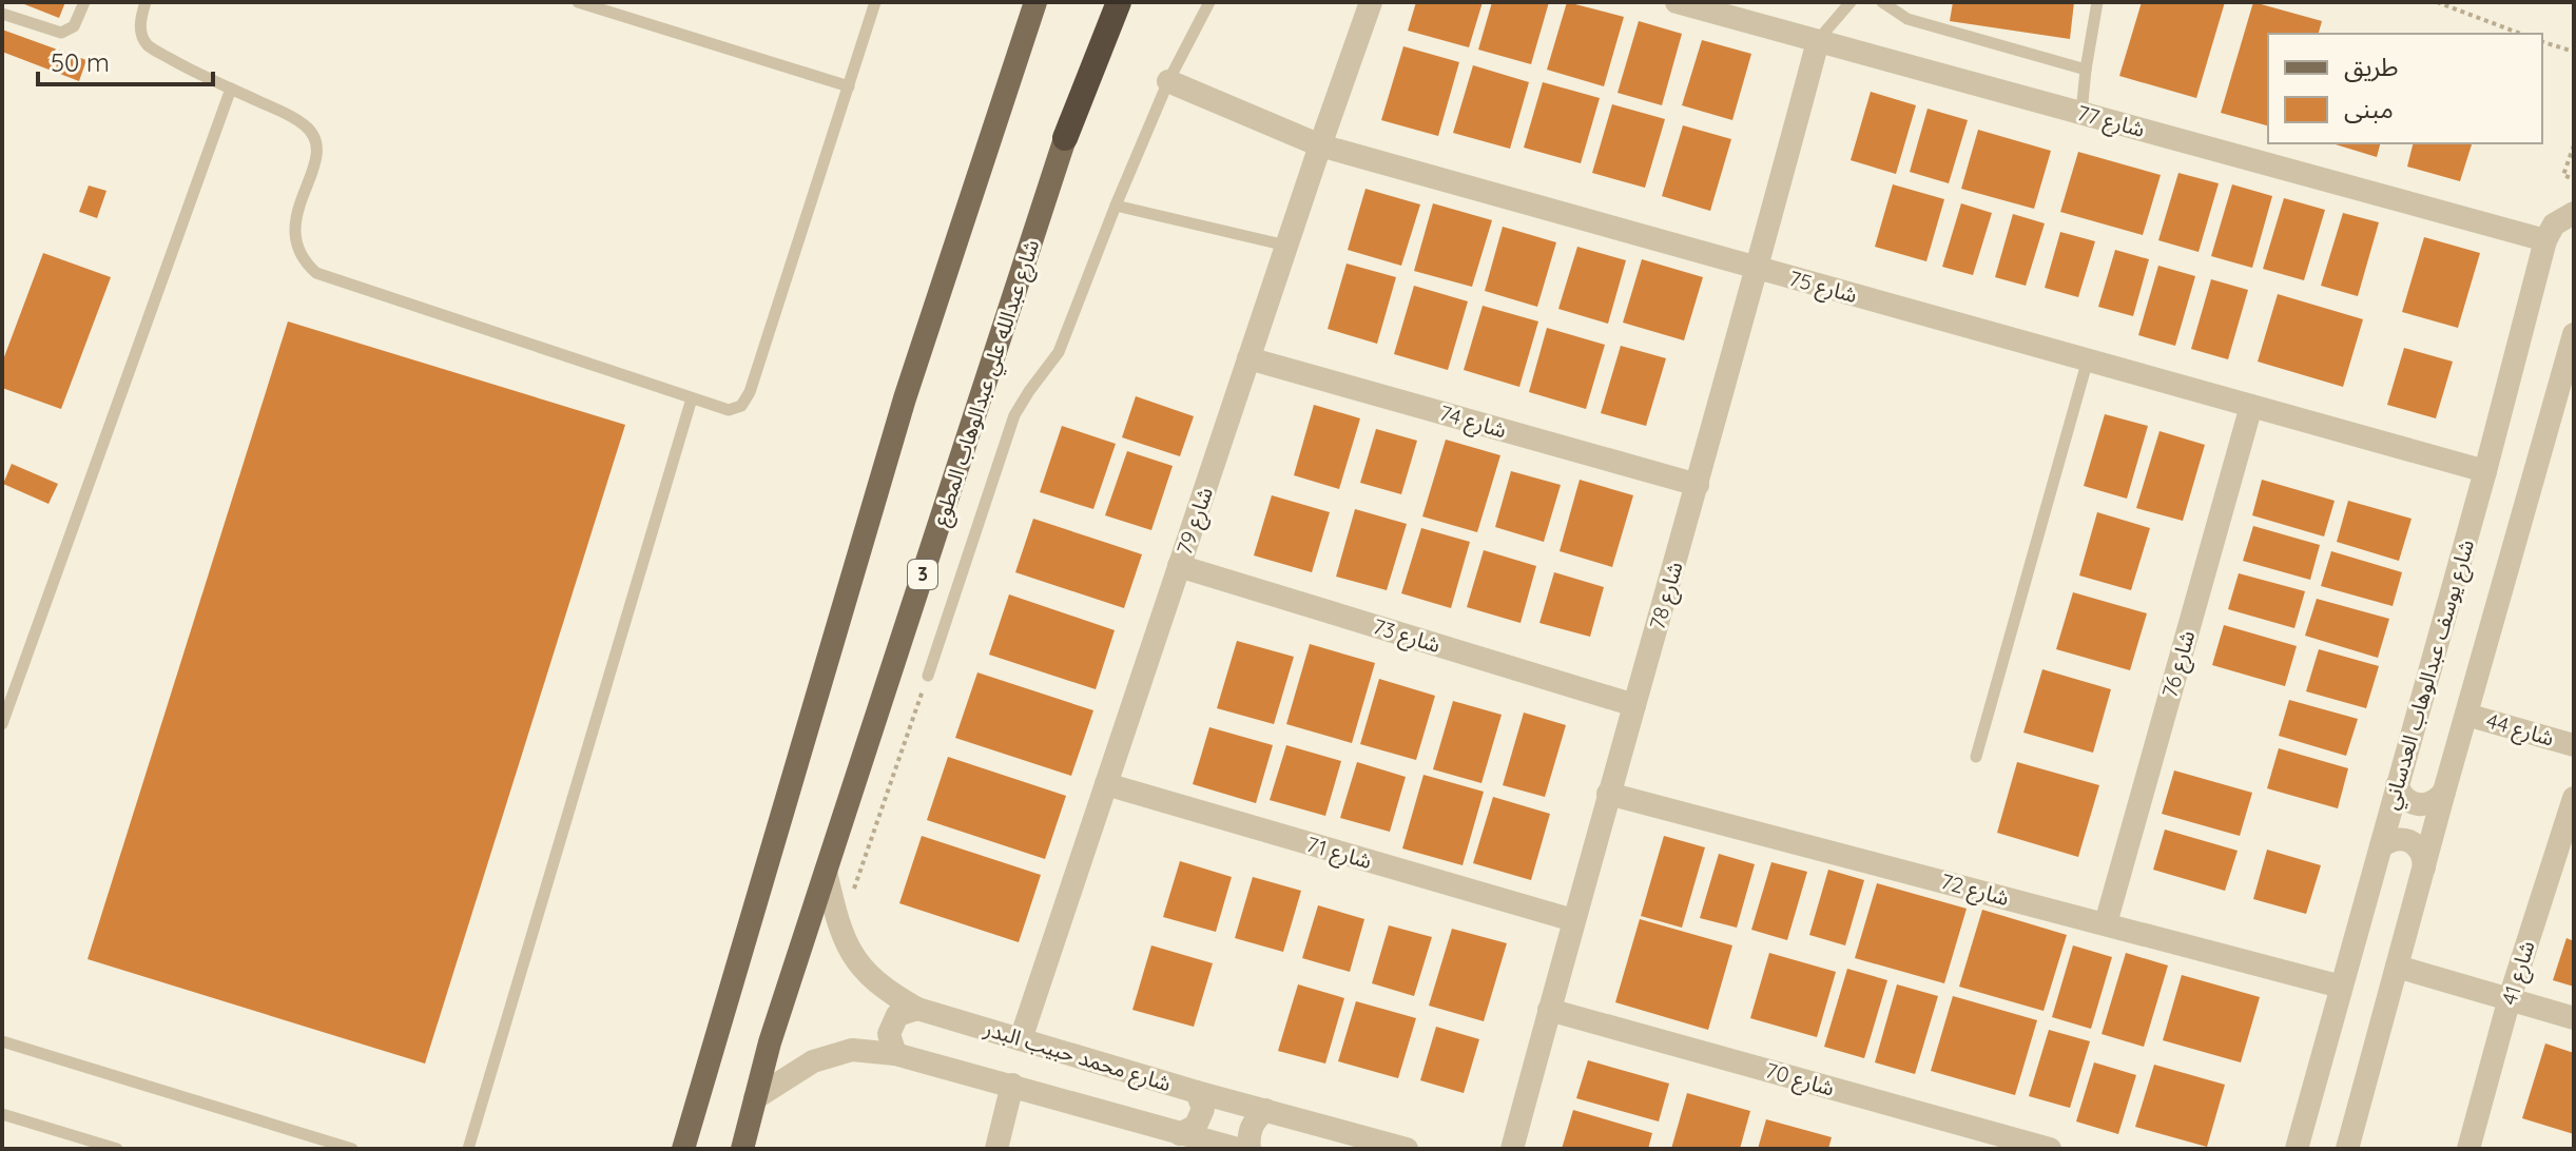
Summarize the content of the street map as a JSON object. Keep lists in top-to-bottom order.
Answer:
{
  "streets": {
    "main road": ["شارع عبدالله علي عبدالوهاب المطوع", "3"],
    "street": [
      "شارع 77",
      "شارع 75",
      "شارع 74",
      "شارع 79",
      "شارع 78",
      "شارع 73",
      "شارع 76",
      "شارع يوسف عبدالوهاب العدساني",
      "شارع 44",
      "شارع 71",
      "شارع 72",
      "شارع 41",
      "شارع محمد حبيب البدر",
      "شارع 70"
    ]
  },
  "crossings": [
    ["شارع 77", "شارع 78"],
    ["شارع 77", "شارع يوسف عبدالوهاب العدساني"],
    ["شارع 75", "شارع 79"],
    ["شارع 75", "شارع 78"],
    ["شارع 75", "شارع 76"],
    ["شارع 75", "شارع يوسف عبدالوهاب العدساني"],
    ["شارع عبدالله علي عبدالوهاب المطوع", "شارع محمد حبيب البدر"],
    ["شارع 74", "شارع 79"],
    ["شارع 74", "شارع 78"],
    ["شارع 79", "شارع 73"],
    ["شارع 79", "شارع 71"],
    ["شارع 79", "شارع محمد حبيب البدر"],
    ["شارع 78", "شارع 73"],
    ["شارع 78", "شارع 71"],
    ["شارع 78", "شارع 72"],
    ["شارع 78", "شارع 70"],
    ["شارع 76", "شارع 72"],
    ["شارع يوسف عبدالوهاب العدساني", "شارع 72"]
  ],
  "legend": ["طريق", "مبنى"],
  "scale_bar": "50 m"
}
